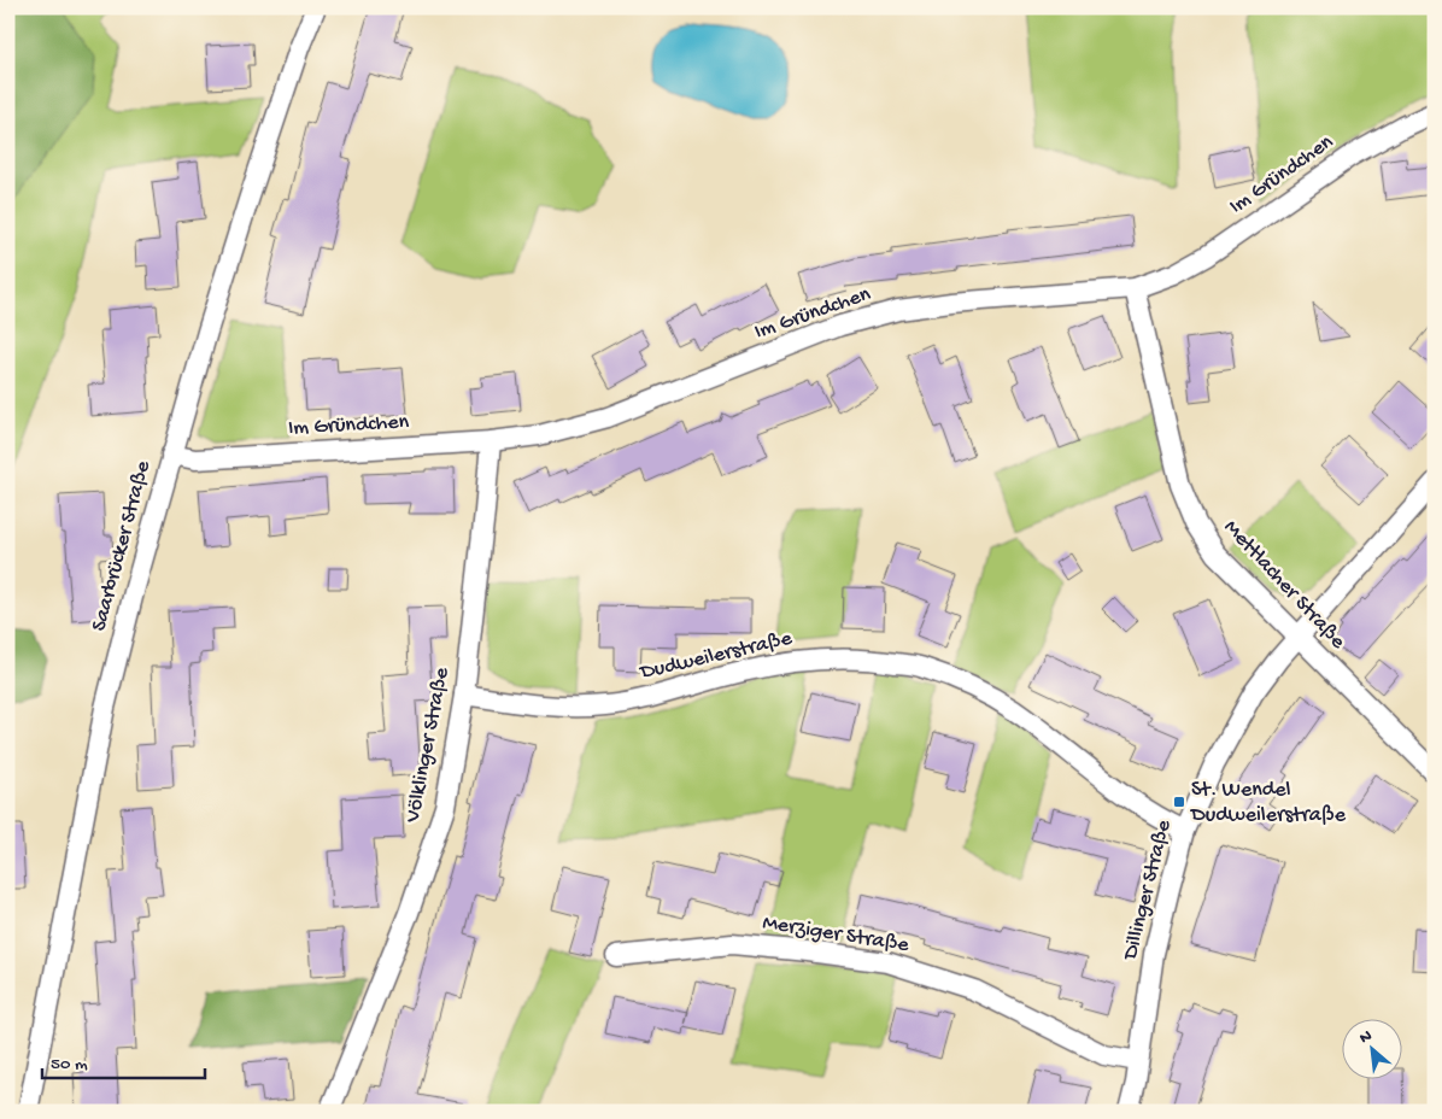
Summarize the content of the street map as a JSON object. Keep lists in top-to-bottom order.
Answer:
{
  "streets": {
    "street": [
      "Im Gründchen",
      "Saarbrücker Straße",
      "Mettlacher Straße",
      "Dudweilerstraße",
      "Völklinger Straße",
      "Dillinger Straße",
      "Merziger Straße"
    ]
  },
  "crossings": [
    ["Im Gründchen", "Saarbrücker Straße"],
    ["Im Gründchen", "Mettlacher Straße"],
    ["Im Gründchen", "Völklinger Straße"],
    ["Mettlacher Straße", "Dillinger Straße"],
    ["Dudweilerstraße", "Völklinger Straße"],
    ["Dudweilerstraße", "Dillinger Straße"],
    ["Dillinger Straße", "Merziger Straße"]
  ],
  "places": {
    "transit": ["St. Wendel Dudweilerstraße"]
  },
  "scale_bar": "50 m",
  "north": "top left"
}
